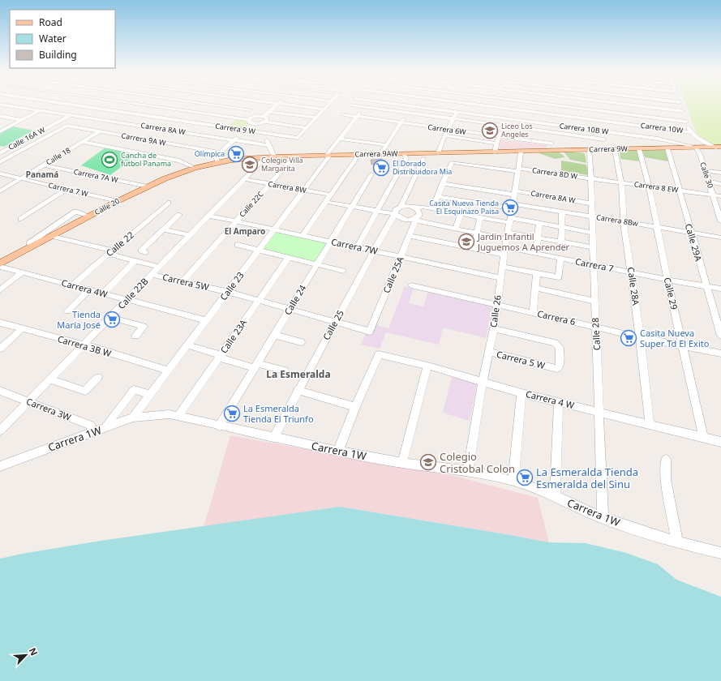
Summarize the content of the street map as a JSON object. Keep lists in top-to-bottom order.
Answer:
{
  "streets": {
    "main road": ["Carrera 9W", "Carrera 9AW", "Calle 20"],
    "street": [
      "Carrera 10W",
      "Carrera 8A W",
      "Carrera 9 W",
      "Carrera 10B W",
      "Carrera 6W",
      "Calle 16A W",
      "Carrera 9A W",
      "Calle 18",
      "Carrera 8D W",
      "Calle 30",
      "Carrera 7A W",
      "Carrera 8W",
      "Carrera 8 EW",
      "Carrera 7 W",
      "Calle 22C",
      "Carrera 8Bw",
      "Calle 29A",
      "Calle 22",
      "Carrera 7W",
      "Carrera 7",
      "Calle 25A",
      "Carrera 5W",
      "Calle 23",
      "Calle 28A",
      "Carrera 4W",
      "Calle 22B",
      "Calle 29",
      "Calle 24",
      "Calle 26",
      "Carrera 6",
      "Calle 25",
      "Calle 28",
      "Calle 23A",
      "Carrera 3B W",
      "Carrera 5 W",
      "Carrera 4 W",
      "Carrera 3W",
      "Carrera 1W"
    ]
  },
  "crossings": [
    ["Carrera 8A W", "Calle 16A W"],
    ["Carrera 8A W", "Carrera 8Bw"],
    ["Carrera 8A W", "Calle 26"],
    ["Carrera 8A W", "Calle 28"],
    ["Carrera 10B W", "Carrera 9W"],
    ["Carrera 10B W", "Calle 30"],
    ["Carrera 6W", "Calle 23"],
    ["Carrera 9A W", "Calle 18"],
    ["Carrera 9W", "Carrera 9AW"],
    ["Carrera 9W", "Calle 30"],
    ["Carrera 9W", "Calle 29A"],
    ["Carrera 9W", "Calle 28A"],
    ["Carrera 9W", "Calle 29"],
    ["Carrera 9W", "Calle 26"],
    ["Carrera 9W", "Calle 28"],
    ["Carrera 9AW", "Calle 22C"],
    ["Carrera 9AW", "Calle 20"],
    ["Carrera 9AW", "Calle 23"],
    ["Carrera 9AW", "Calle 22B"],
    ["Carrera 9AW", "Calle 26"],
    ["Calle 18", "Carrera 7A W"],
    ["Calle 18", "Carrera 7 W"],
    ["Carrera 8D W", "Carrera 8 EW"],
    ["Carrera 8D W", "Calle 26"],
    ["Carrera 8D W", "Calle 28"],
    ["Calle 30", "Carrera 8 EW"],
    ["Carrera 7A W", "Calle 20"],
    ["Carrera 8W", "Calle 22C"],
    ["Carrera 8W", "Calle 23"],
    ["Carrera 8W", "Calle 22B"],
    ["Carrera 8 EW", "Calle 29A"],
    ["Carrera 8 EW", "Calle 28A"],
    ["Carrera 8 EW", "Calle 29"],
    ["Carrera 8 EW", "Calle 28"],
    ["Carrera 7 W", "Calle 20"],
    ["Calle 22C", "Carrera 7W"],
    ["Calle 22C", "Carrera 5W"],
    ["Calle 20", "Carrera 5W"],
    ["Carrera 8Bw", "Calle 29A"],
    ["Carrera 8Bw", "Calle 28A"],
    ["Carrera 8Bw", "Calle 29"],
    ["Carrera 8Bw", "Calle 26"],
    ["Carrera 8Bw", "Calle 28"],
    ["Calle 29A", "Carrera 7"],
    ["Calle 22", "Carrera 5W"],
    ["Calle 22", "Carrera 4W"],
    ["Carrera 7W", "Calle 25A"],
    ["Carrera 7W", "Calle 23"],
    ["Carrera 7W", "Calle 22B"],
    ["Carrera 7W", "Calle 24"],
    ["Carrera 7W", "Calle 26"],
    ["Carrera 7W", "Calle 25"],
    ["Carrera 7", "Calle 28A"],
    ["Carrera 7", "Calle 29"],
    ["Carrera 7", "Calle 26"],
    ["Carrera 7", "Calle 28"],
    ["Calle 25A", "Carrera 5W"],
    ["Carrera 5W", "Calle 23"],
    ["Carrera 5W", "Calle 22B"],
    ["Carrera 5W", "Calle 24"],
    ["Carrera 5W", "Calle 25"],
    ["Carrera 5W", "Calle 23A"],
    ["Calle 23", "Carrera 4W"],
    ["Calle 23", "Carrera 3B W"],
    ["Calle 23", "Carrera 1W"],
    ["Calle 28A", "Carrera 6"],
    ["Calle 28A", "Carrera 4 W"],
    ["Carrera 4W", "Calle 22B"],
    ["Calle 22B", "Carrera 3B W"],
    ["Calle 22B", "Carrera 3W"],
    ["Calle 29", "Carrera 6"],
    ["Calle 29", "Carrera 4 W"],
    ["Calle 24", "Carrera 1W"],
    ["Calle 26", "Carrera 6"],
    ["Calle 26", "Carrera 5 W"],
    ["Calle 26", "Carrera 4 W"],
    ["Calle 26", "Carrera 1W"],
    ["Carrera 6", "Calle 28"],
    ["Calle 25", "Carrera 1W"],
    ["Calle 28", "Carrera 4 W"],
    ["Calle 28", "Carrera 1W"],
    ["Calle 23A", "Carrera 1W"],
    ["Carrera 3W", "Carrera 1W"]
  ],
  "districts": ["Panamá", "El Amparo", "La Esmeralda"],
  "places": {
    "school or university": [
      "Liceo Los Angeles",
      "Colegio Villa Margarita",
      "Jardin Infantil Juguemos A Aprender",
      "Colegio Cristobal Colon"
    ],
    "supermarket": [
      "Olímpica",
      "El Dorado Distribuidora Mia",
      "Casita Nueva Tienda El Esquinazo Paisa",
      "Tienda María José",
      "Casita Nueva Super Td El Exito",
      "La Esmeralda Tienda El Triunfo",
      "La Esmeralda Tienda Esmeralda del Sinu"
    ],
    "sports": ["Cancha de futbol Panama"]
  },
  "legend": ["Road", "Water", "Building"],
  "north": "top right"
}
